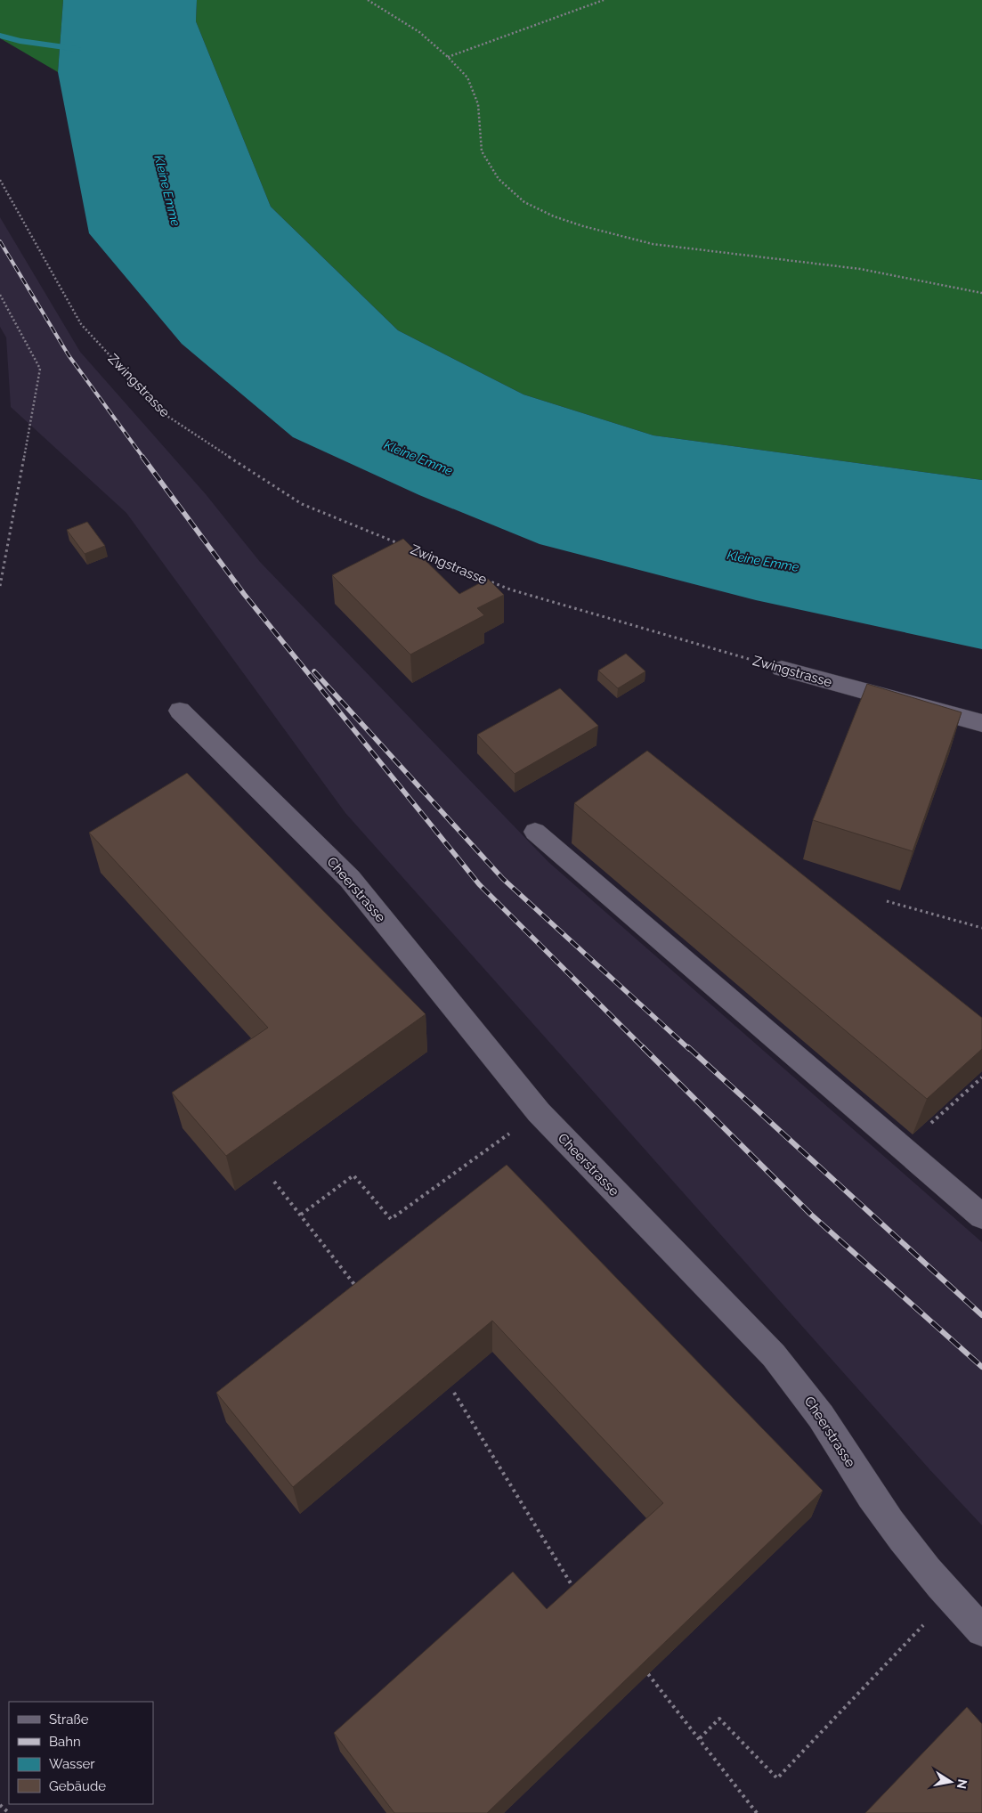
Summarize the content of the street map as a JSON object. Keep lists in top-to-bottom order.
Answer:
{
  "streets": {
    "street": ["Zwingstrasse", "Cheerstrasse"]
  },
  "water": ["Kleine Emme"],
  "legend": [
    "Straße",
    "Bahn",
    "Wasser",
    "Gebäude"
  ],
  "north": "right"
}
